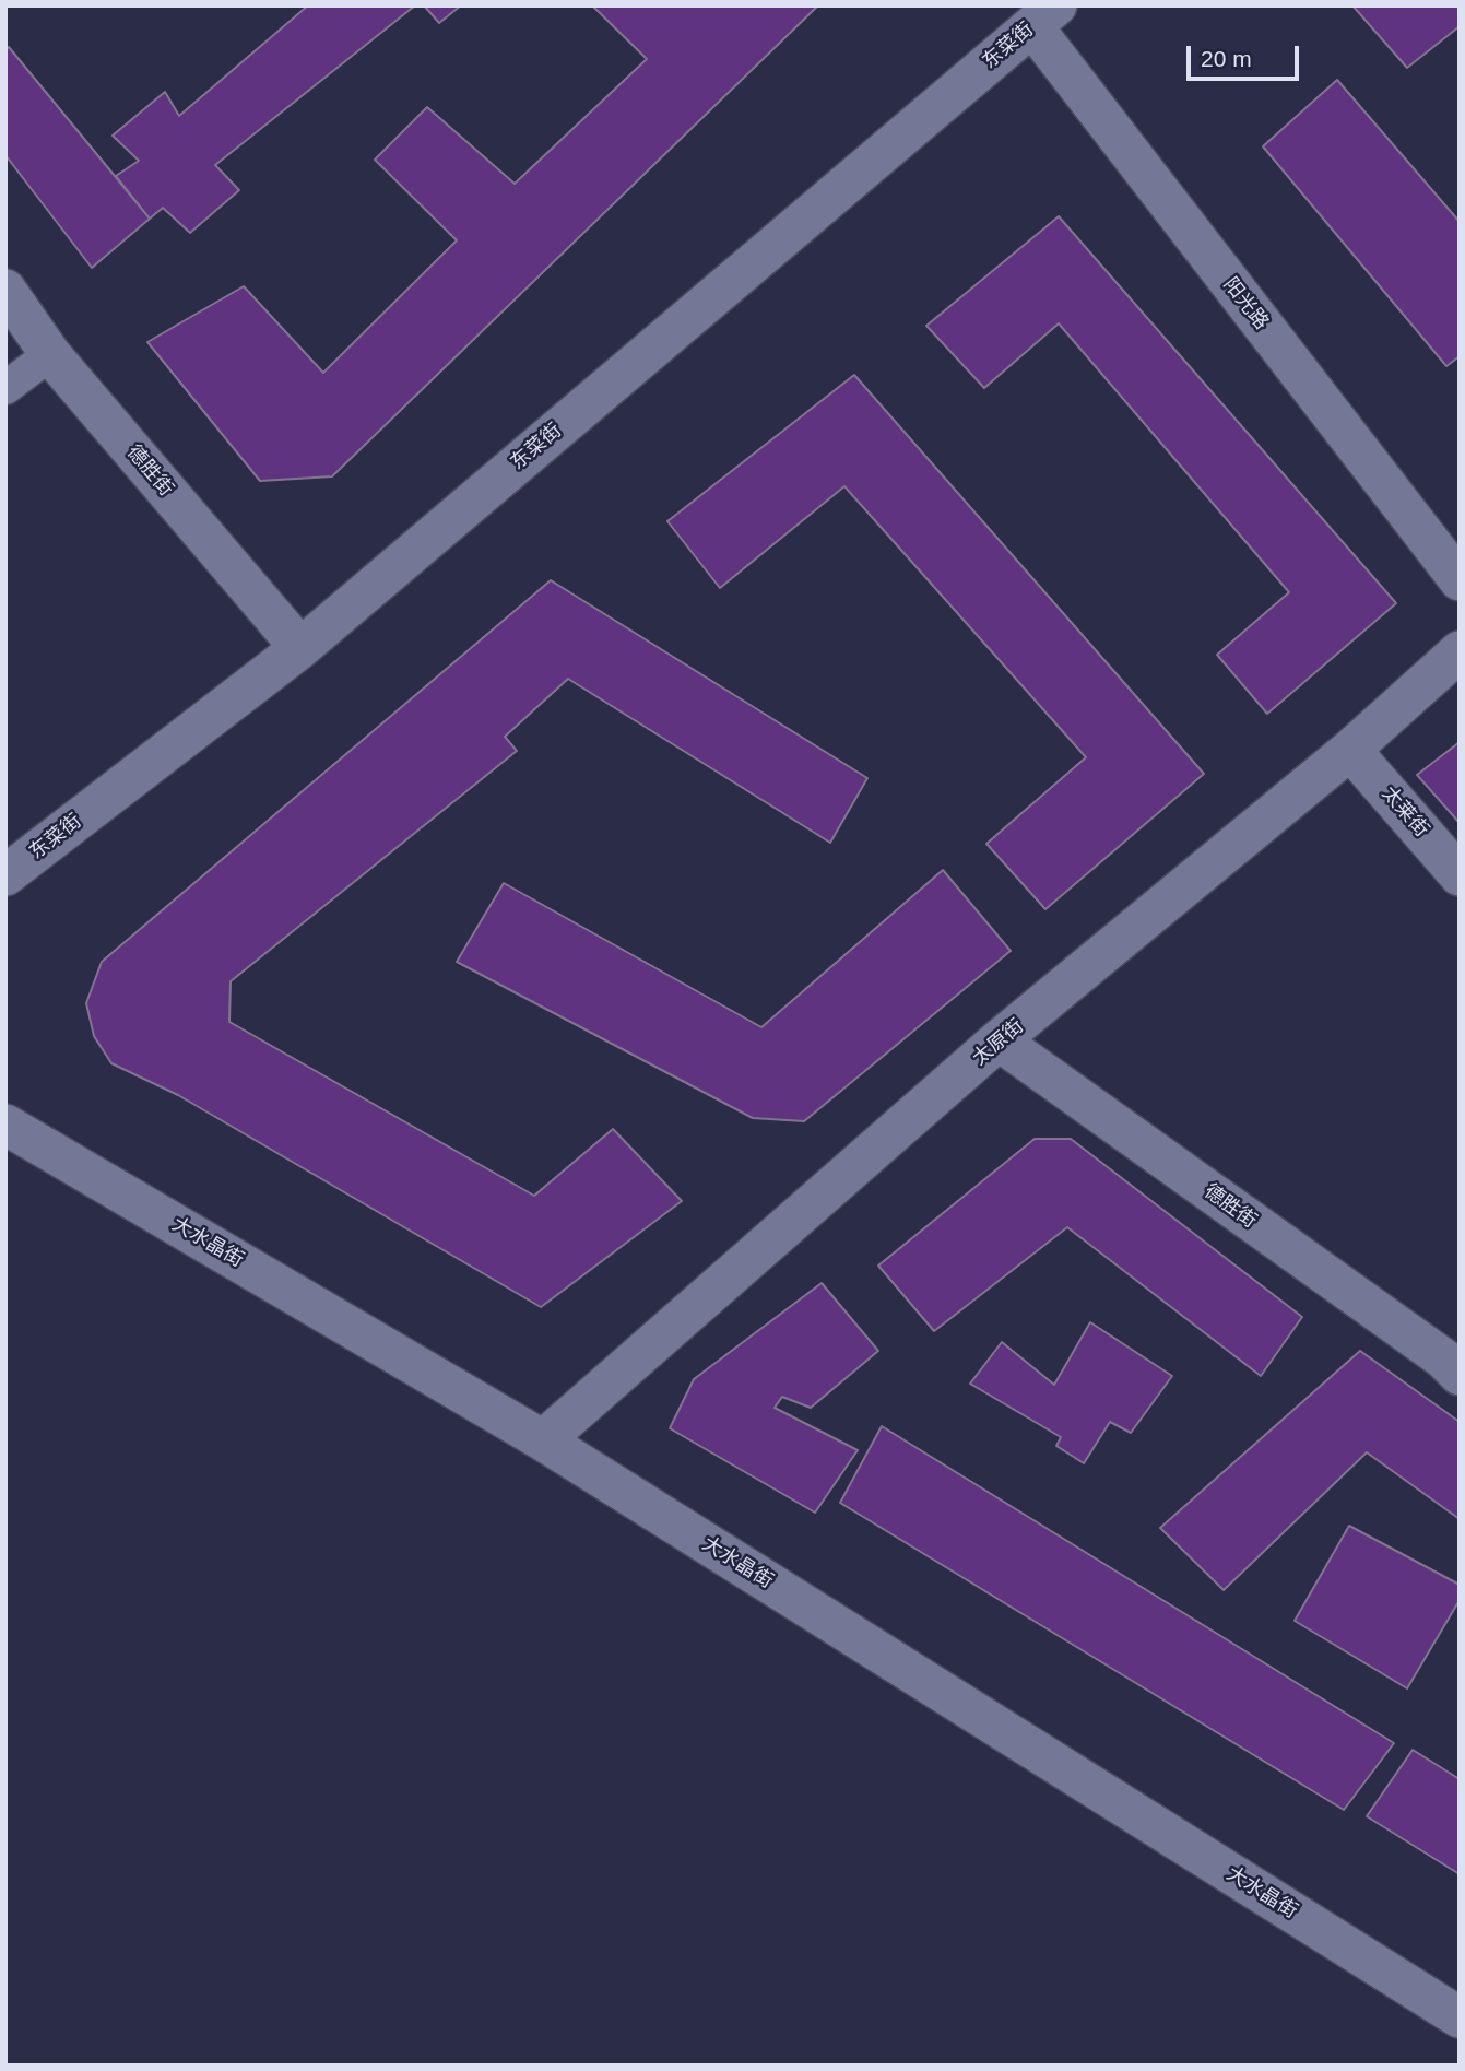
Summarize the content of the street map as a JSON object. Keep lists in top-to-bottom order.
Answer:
{
  "streets": {
    "street": [
      "东菜街",
      "阳光路",
      "德胜街",
      "太莱街",
      "太原街",
      "大水晶街"
    ]
  },
  "crossings": [
    ["东菜街", "阳光路"],
    ["东菜街", "德胜街"],
    ["德胜街", "太原街"],
    ["太莱街", "太原街"],
    ["太原街", "大水晶街"]
  ],
  "scale_bar": "20 m"
}
